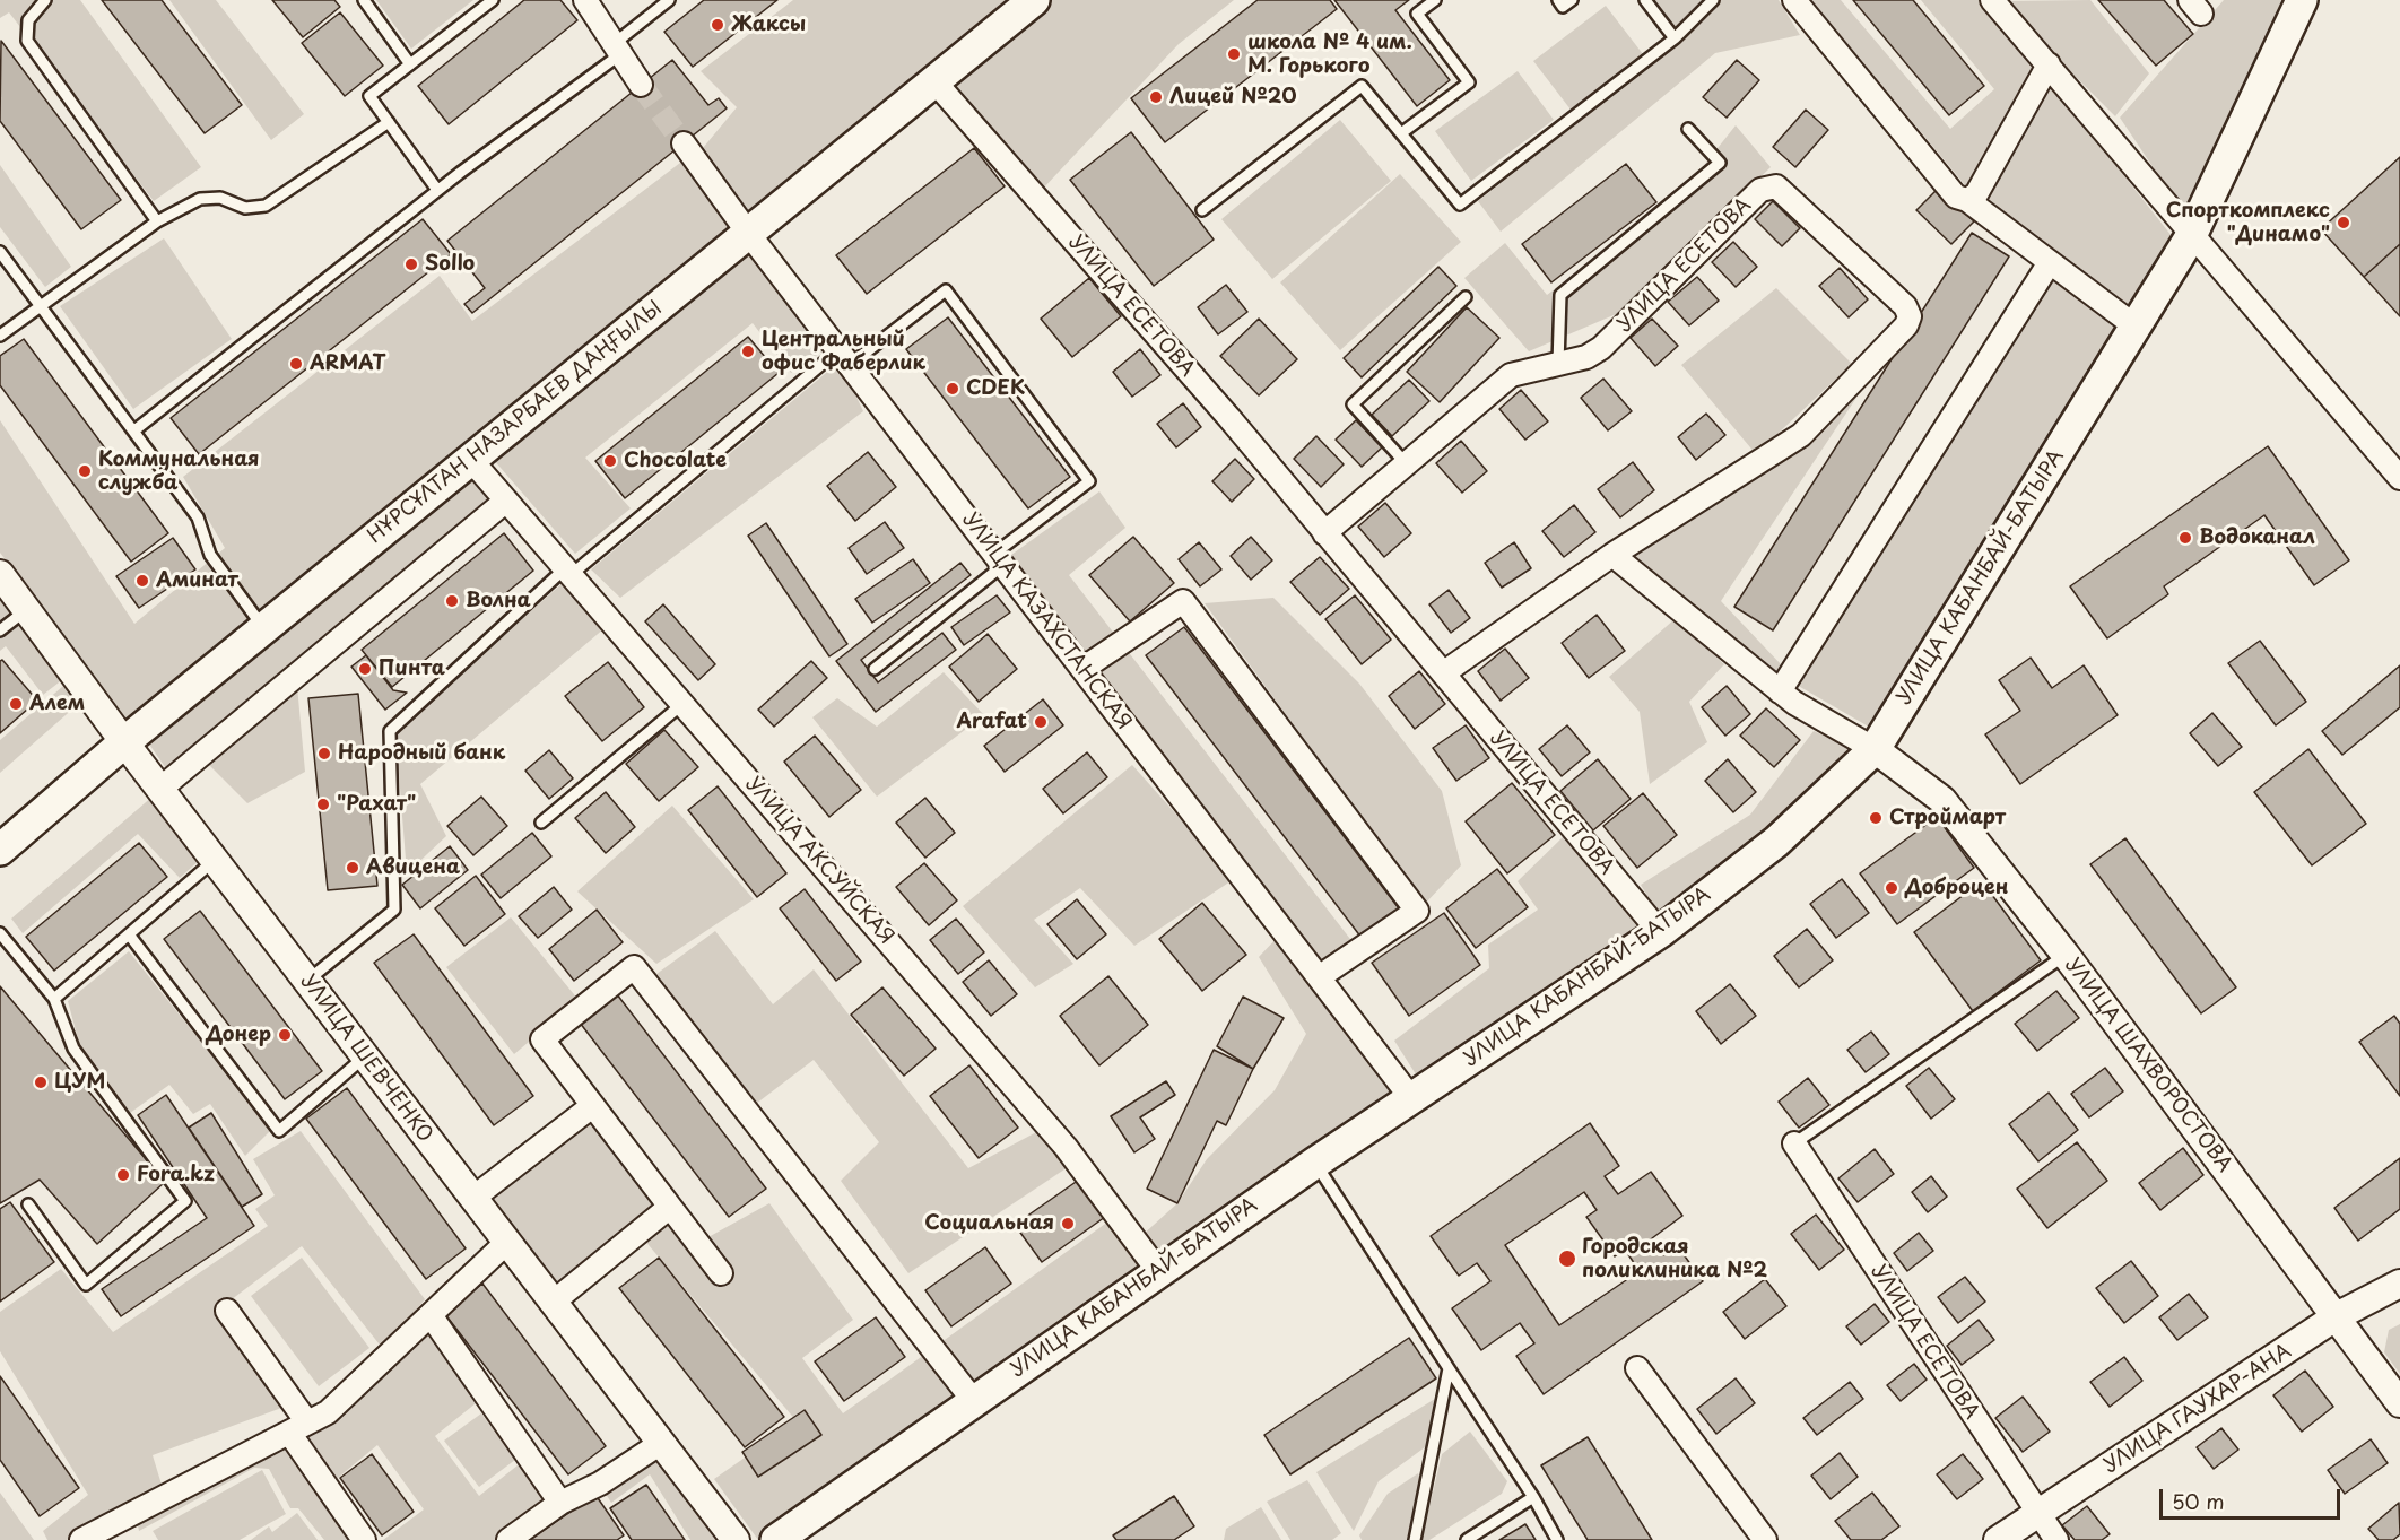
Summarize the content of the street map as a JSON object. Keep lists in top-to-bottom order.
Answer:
{
  "streets": {
    "main road": ["НҰРСҰЛТАН НАЗАРБАЕВ ДАҢҒЫЛЫ", "УЛИЦА КАБАНБАЙ-БАТЫРА"],
    "street": [
      "УЛИЦА ЕСЕТОВА",
      "УЛИЦА КАЗАХСТАНСКАЯ",
      "УЛИЦА АКСУЙСКАЯ",
      "УЛИЦА ШЕВЧЕНКО",
      "УЛИЦА ШАХВОРОСТОВА",
      "УЛИЦА ГАУХАР-АНА"
    ]
  },
  "crossings": [
    ["УЛИЦА ЕСЕТОВА", "НҰРСҰЛТАН НАЗАРБАЕВ ДАҢҒЫЛЫ"],
    ["УЛИЦА ЕСЕТОВА", "УЛИЦА КАБАНБАЙ-БАТЫРА"],
    ["УЛИЦА ЕСЕТОВА", "УЛИЦА ГАУХАР-АНА"],
    ["НҰРСҰЛТАН НАЗАРБАЕВ ДАҢҒЫЛЫ", "УЛИЦА КАЗАХСТАНСКАЯ"],
    ["НҰРСҰЛТАН НАЗАРБАЕВ ДАҢҒЫЛЫ", "УЛИЦА АКСУЙСКАЯ"],
    ["НҰРСҰЛТАН НАЗАРБАЕВ ДАҢҒЫЛЫ", "УЛИЦА ШЕВЧЕНКО"],
    ["УЛИЦА КАБАНБАЙ-БАТЫРА", "УЛИЦА КАЗАХСТАНСКАЯ"],
    ["УЛИЦА КАБАНБАЙ-БАТЫРА", "УЛИЦА АКСУЙСКАЯ"],
    ["УЛИЦА КАБАНБАЙ-БАТЫРА", "УЛИЦА ШАХВОРОСТОВА"],
    ["УЛИЦА ШАХВОРОСТОВА", "УЛИЦА ГАУХАР-АНА"]
  ],
  "places": [
    "Жаксы",
    "школа № 4 им. М. Горького",
    "Лицей №20",
    "Спорткомплекс \"Динамо\"",
    "Sollo",
    "Центральный офис Фаберлик",
    "ARMAT",
    "CDEK",
    "Chocolate",
    "Коммунальная служба",
    "Водоканал",
    "Аминат",
    "Волна",
    "Пинта",
    "Алем",
    "Arafat",
    "Народный банк",
    "\"Рахат\"",
    "Строймарт",
    "Авицена",
    "Доброцен",
    "Донер",
    "ЦУМ",
    "Fora.kz",
    "Социальная",
    "Городская поликлиника №2"
  ],
  "scale_bar": "50 m"
}
